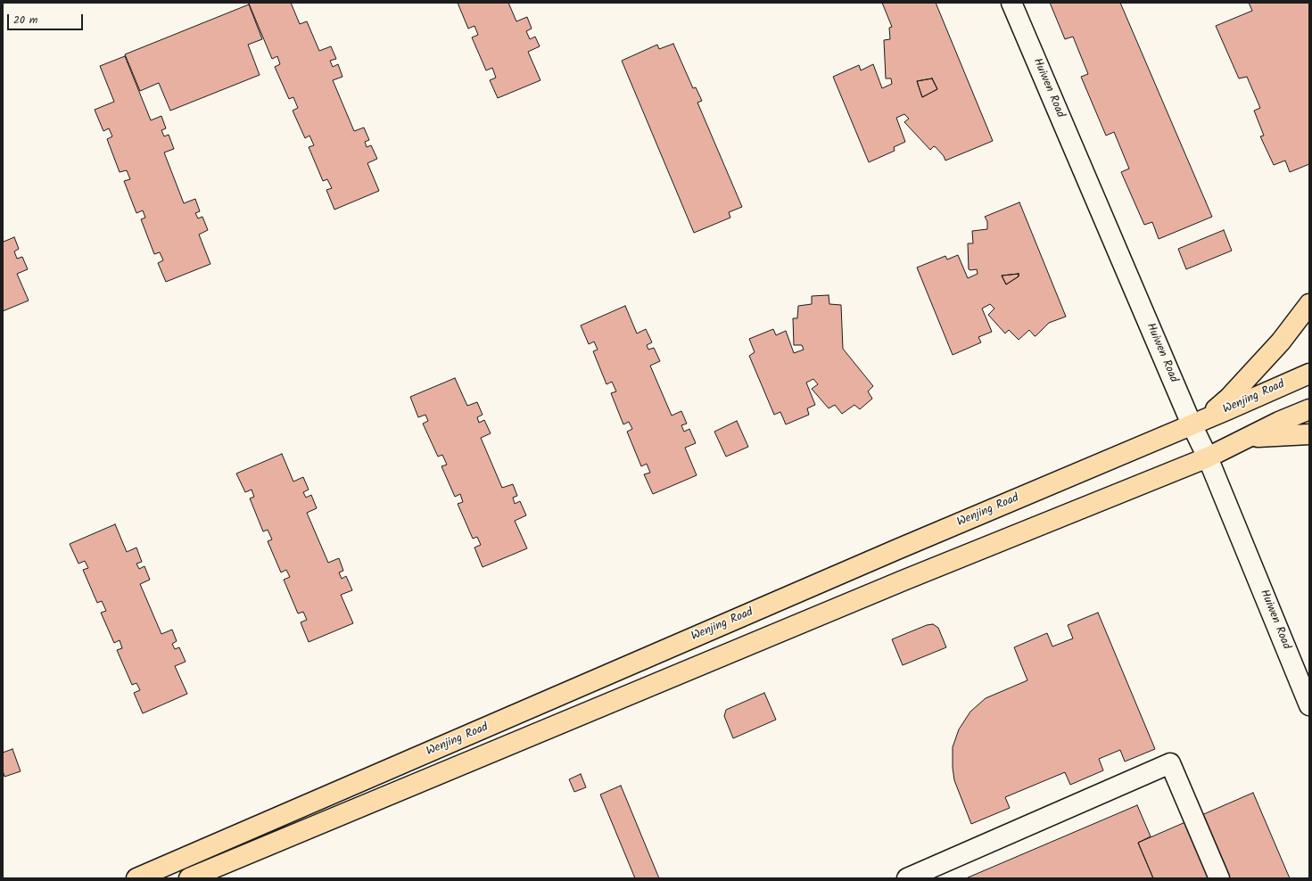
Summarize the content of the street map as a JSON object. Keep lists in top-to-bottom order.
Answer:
{
  "streets": {
    "main road": ["Wenjing Road"],
    "street": ["Huiwen Road"]
  },
  "crossings": [
    ["Huiwen Road", "Wenjing Road"]
  ],
  "scale_bar": "20 m"
}
